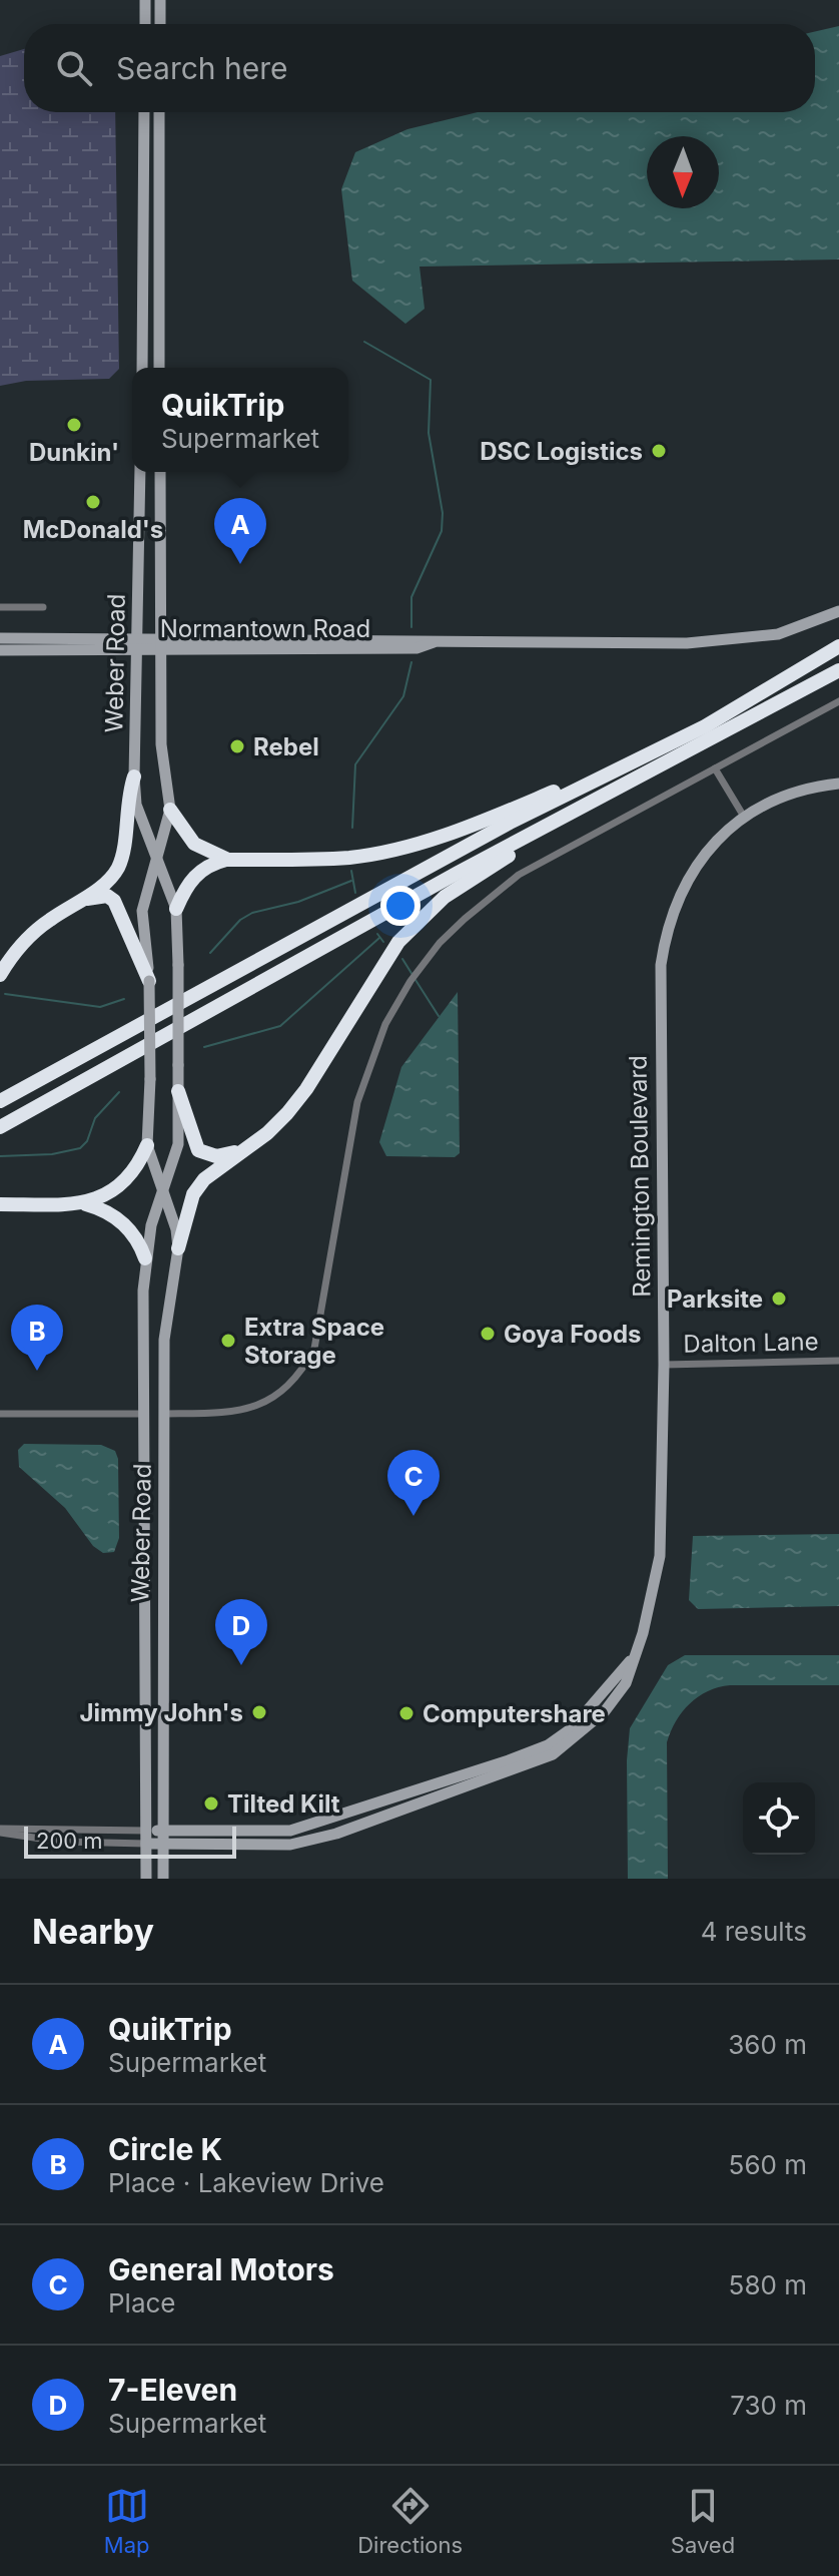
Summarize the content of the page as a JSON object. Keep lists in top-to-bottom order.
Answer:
{
  "streets": {
    "main road": ["Normantown Road", "Weber Road", "Remington Boulevard"],
    "street": ["Dalton Lane"]
  },
  "crossings": [
    ["Normantown Road", "Weber Road"],
    ["Weber Road", "Remington Boulevard"],
    ["Remington Boulevard", "Dalton Lane"]
  ],
  "places": [
    "Dunkin'",
    "DSC Logistics",
    "McDonald's",
    "Rebel",
    "Parksite",
    "Goya Foods",
    "Extra Space Storage",
    "Jimmy John's",
    "Computershare",
    "Tilted Kilt"
  ],
  "scale_bar": "200 m",
  "north": "bottom",
  "page": {
    "search": "Search here",
    "popup": ["QuikTrip", "Supermarket"],
    "pins": [
      "A",
      "B",
      "C",
      "D"
    ],
    "scale": "200 m",
    "heading": ["Nearby", "4 results"],
    "list": [
      {
        "mark": "A",
        "name": "QuikTrip",
        "note": "Supermarket",
        "value": "360 m"
      },
      {
        "mark": "B",
        "name": "Circle K",
        "note": "Place · Lakeview Drive",
        "value": "560 m"
      },
      {
        "mark": "C",
        "name": "General Motors",
        "note": "Place",
        "value": "580 m"
      },
      {
        "mark": "D",
        "name": "7-Eleven",
        "note": "Supermarket",
        "value": "730 m"
      }
    ],
    "nav": ["Map", "Directions", "Saved"]
  }
}
